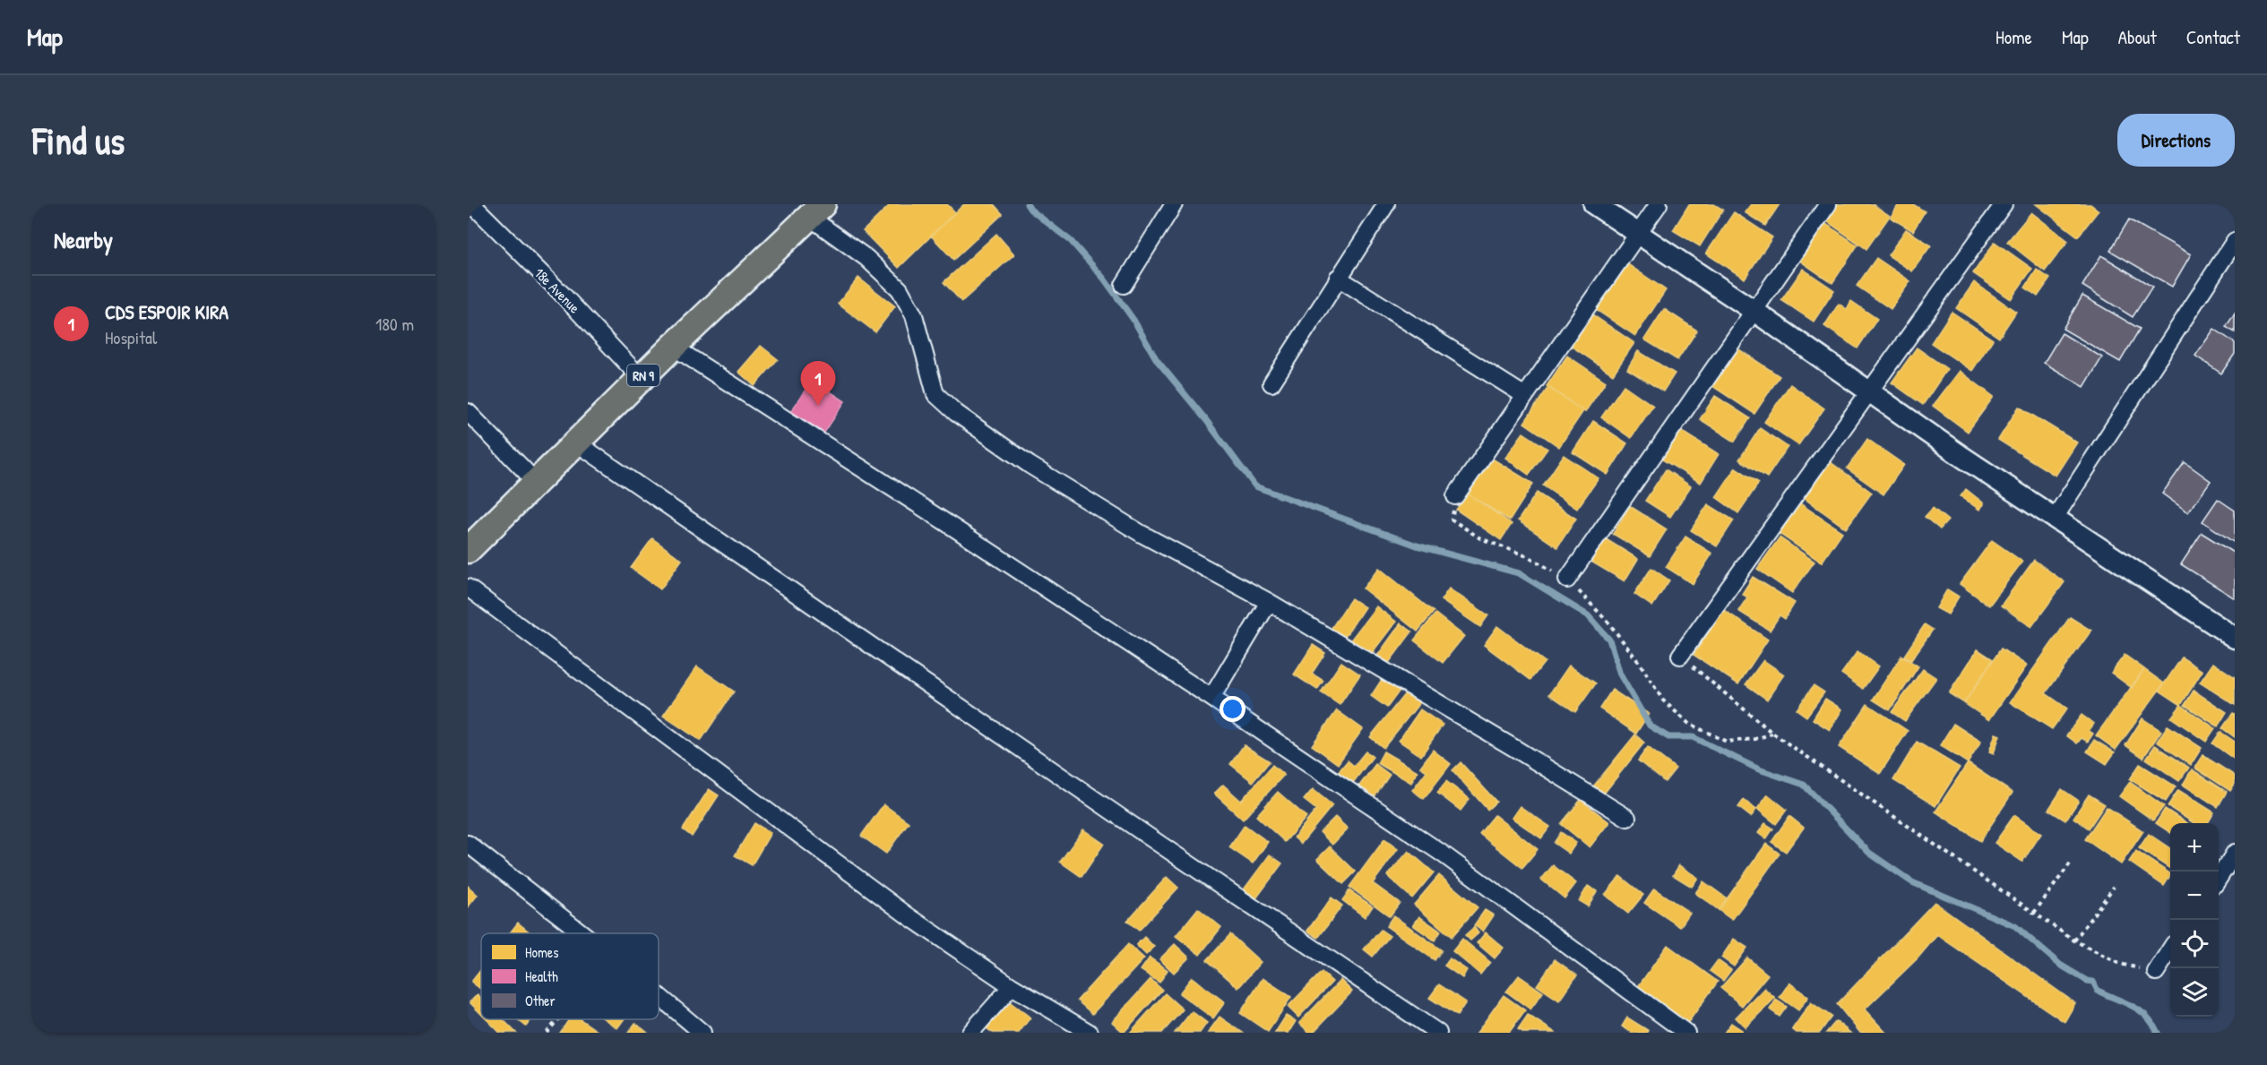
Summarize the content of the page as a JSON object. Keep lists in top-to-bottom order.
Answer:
{
  "streets": {
    "main road": ["RN 9"],
    "street": ["18e Avenue"]
  },
  "crossings": [
    ["18e Avenue", "RN 9"]
  ],
  "legend": ["Homes", "Health", "Other"],
  "page": {
    "header": "Map",
    "nav": [
      "Home",
      "Map",
      "About",
      "Contact"
    ],
    "buttons": "Directions",
    "title": "Find us",
    "heading": "Nearby",
    "list": [
      {
        "mark": "1",
        "name": "CDS ESPOIR KIRA",
        "note": "Hospital",
        "value": "180 m"
      }
    ],
    "pins": "1",
    "map_buttons": ["+", "−"]
  }
}
